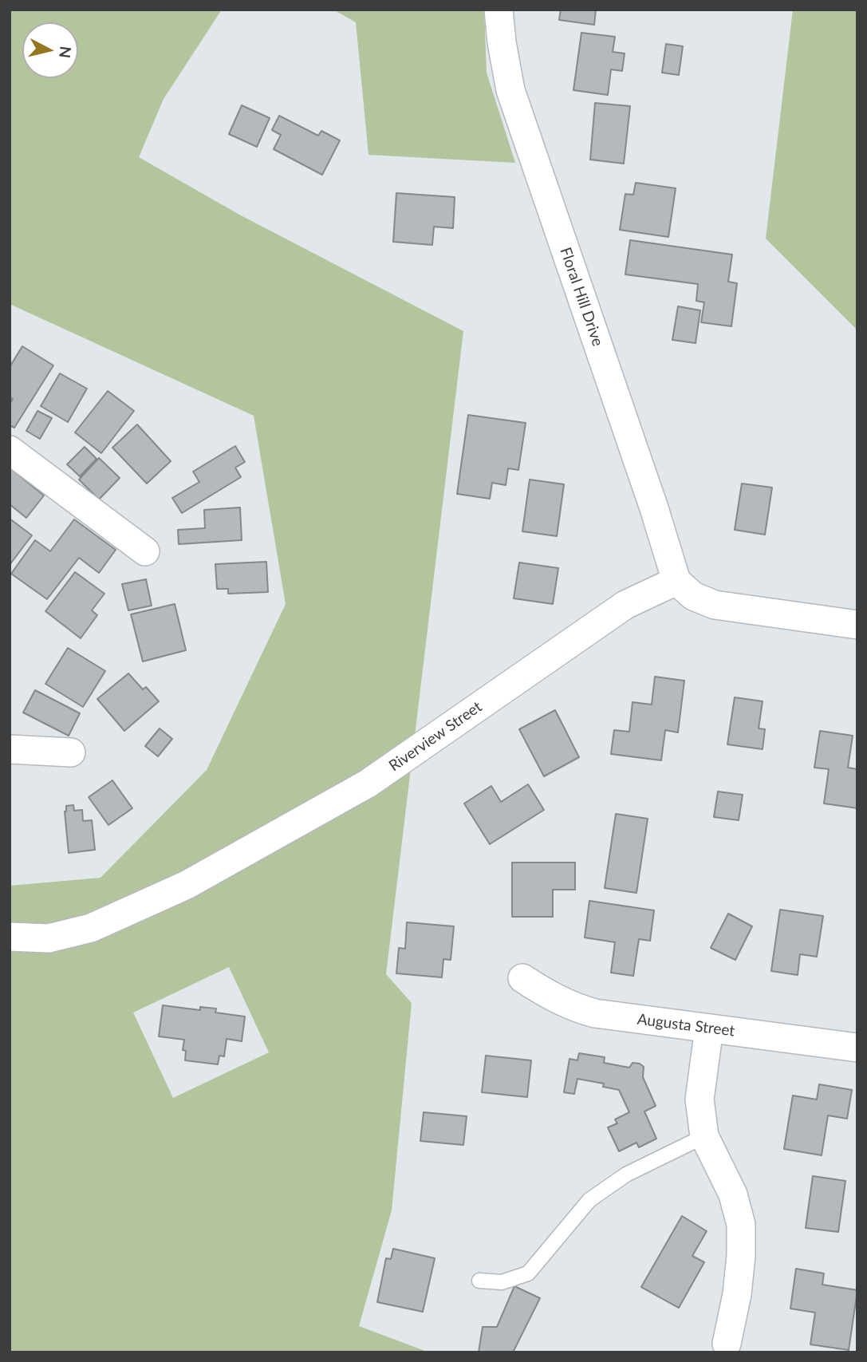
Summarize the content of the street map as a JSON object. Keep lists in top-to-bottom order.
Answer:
{
  "streets": {
    "street": ["Floral Hill Drive", "Riverview Street", "Augusta Street"]
  },
  "crossings": [
    ["Floral Hill Drive", "Riverview Street"]
  ],
  "north": "right"
}
